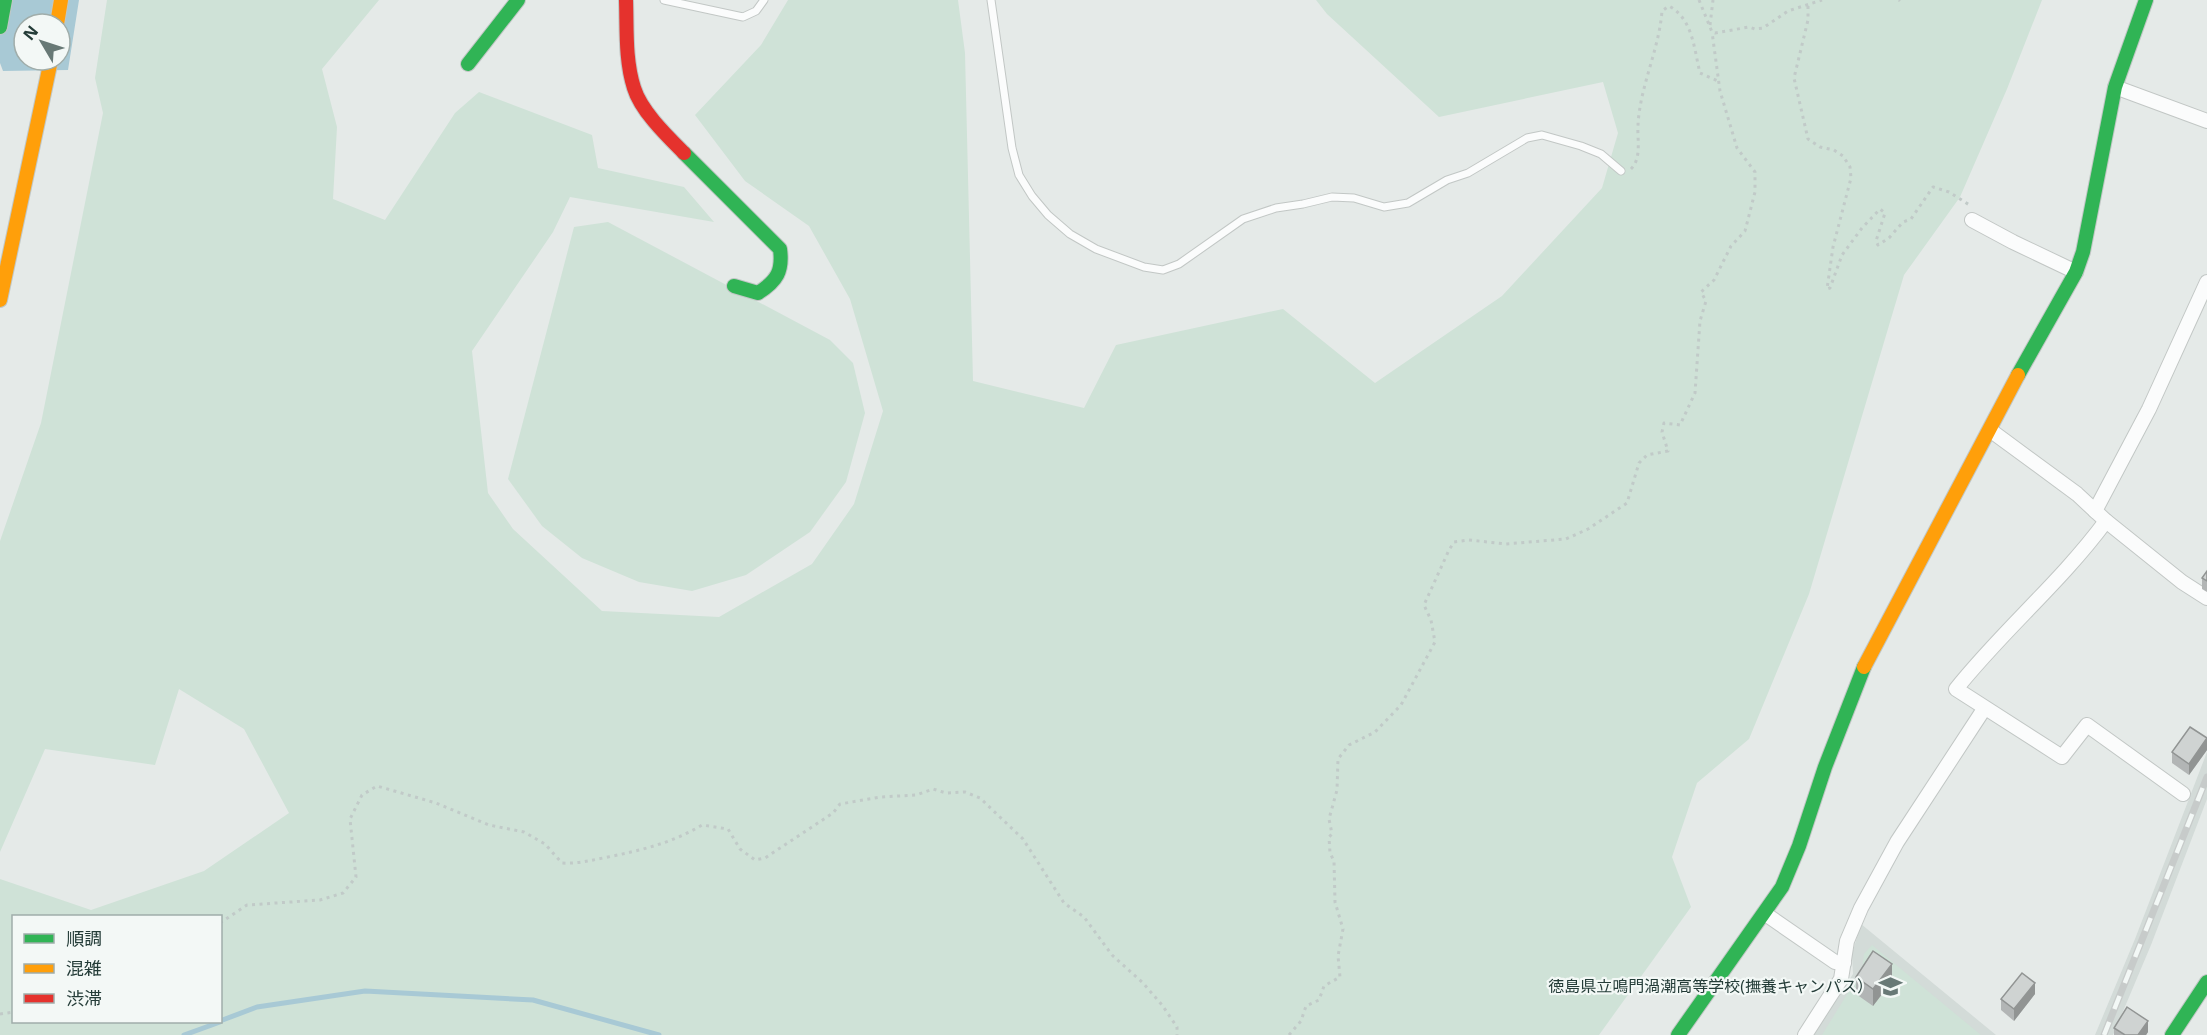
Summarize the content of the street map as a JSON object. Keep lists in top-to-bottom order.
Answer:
{
  "places": {
    "school or university": ["徳島県立鳴門渦潮高等学校(撫養キャンパス）"]
  },
  "legend": ["順調", "混雑", "渋滞"],
  "north": "top left"
}
